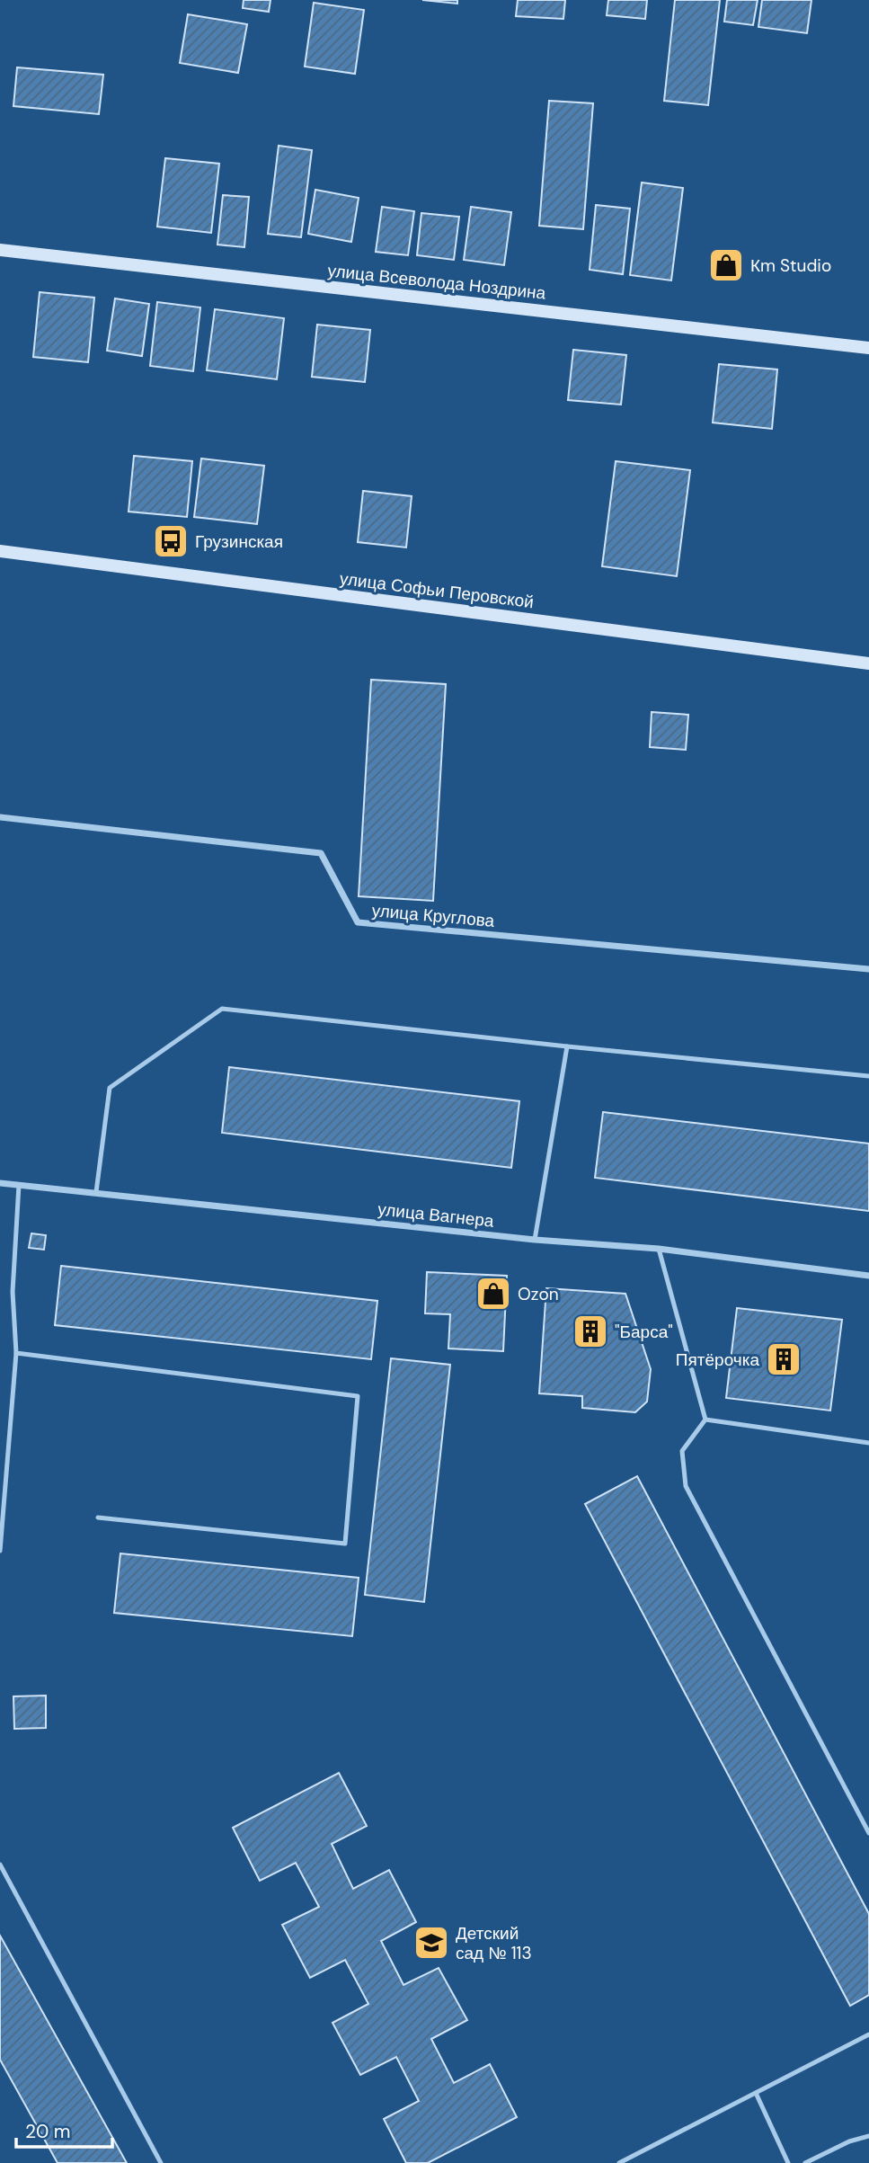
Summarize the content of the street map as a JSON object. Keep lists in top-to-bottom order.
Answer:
{
  "streets": {
    "main road": ["улица Всеволода Ноздрина", "улица Софьи Перовской"],
    "street": ["улица Круглова", "улица Вагнера"]
  },
  "places": {
    "shop": ["Кm Studio", "Ozon"],
    "bus stop": ["Грузинская"],
    "building": ["\"Барса\"", "Пятёрочка"],
    "school or university": ["Детский сад № 113"]
  },
  "scale_bar": "20 m"
}
